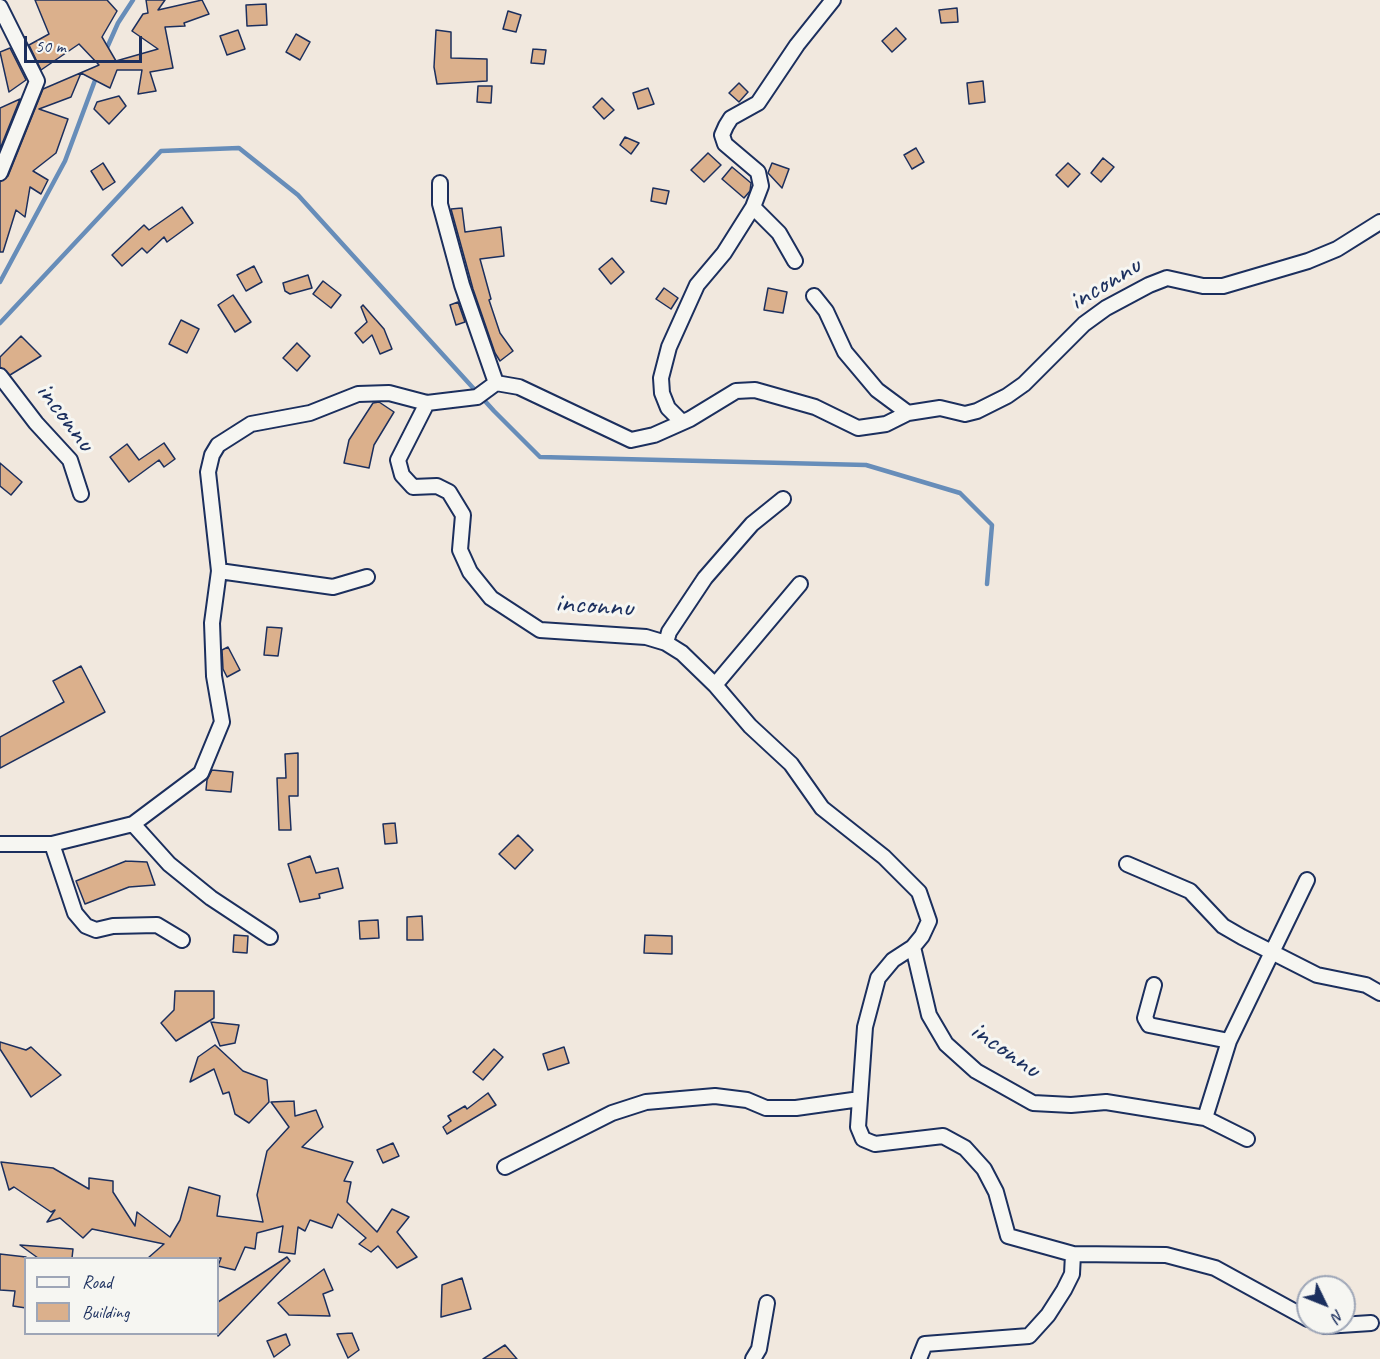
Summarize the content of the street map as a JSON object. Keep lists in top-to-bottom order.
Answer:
{
  "streets": {
    "street": ["inconnu"]
  },
  "legend": ["Road", "Building"],
  "scale_bar": "50 m",
  "north": "bottom right"
}
